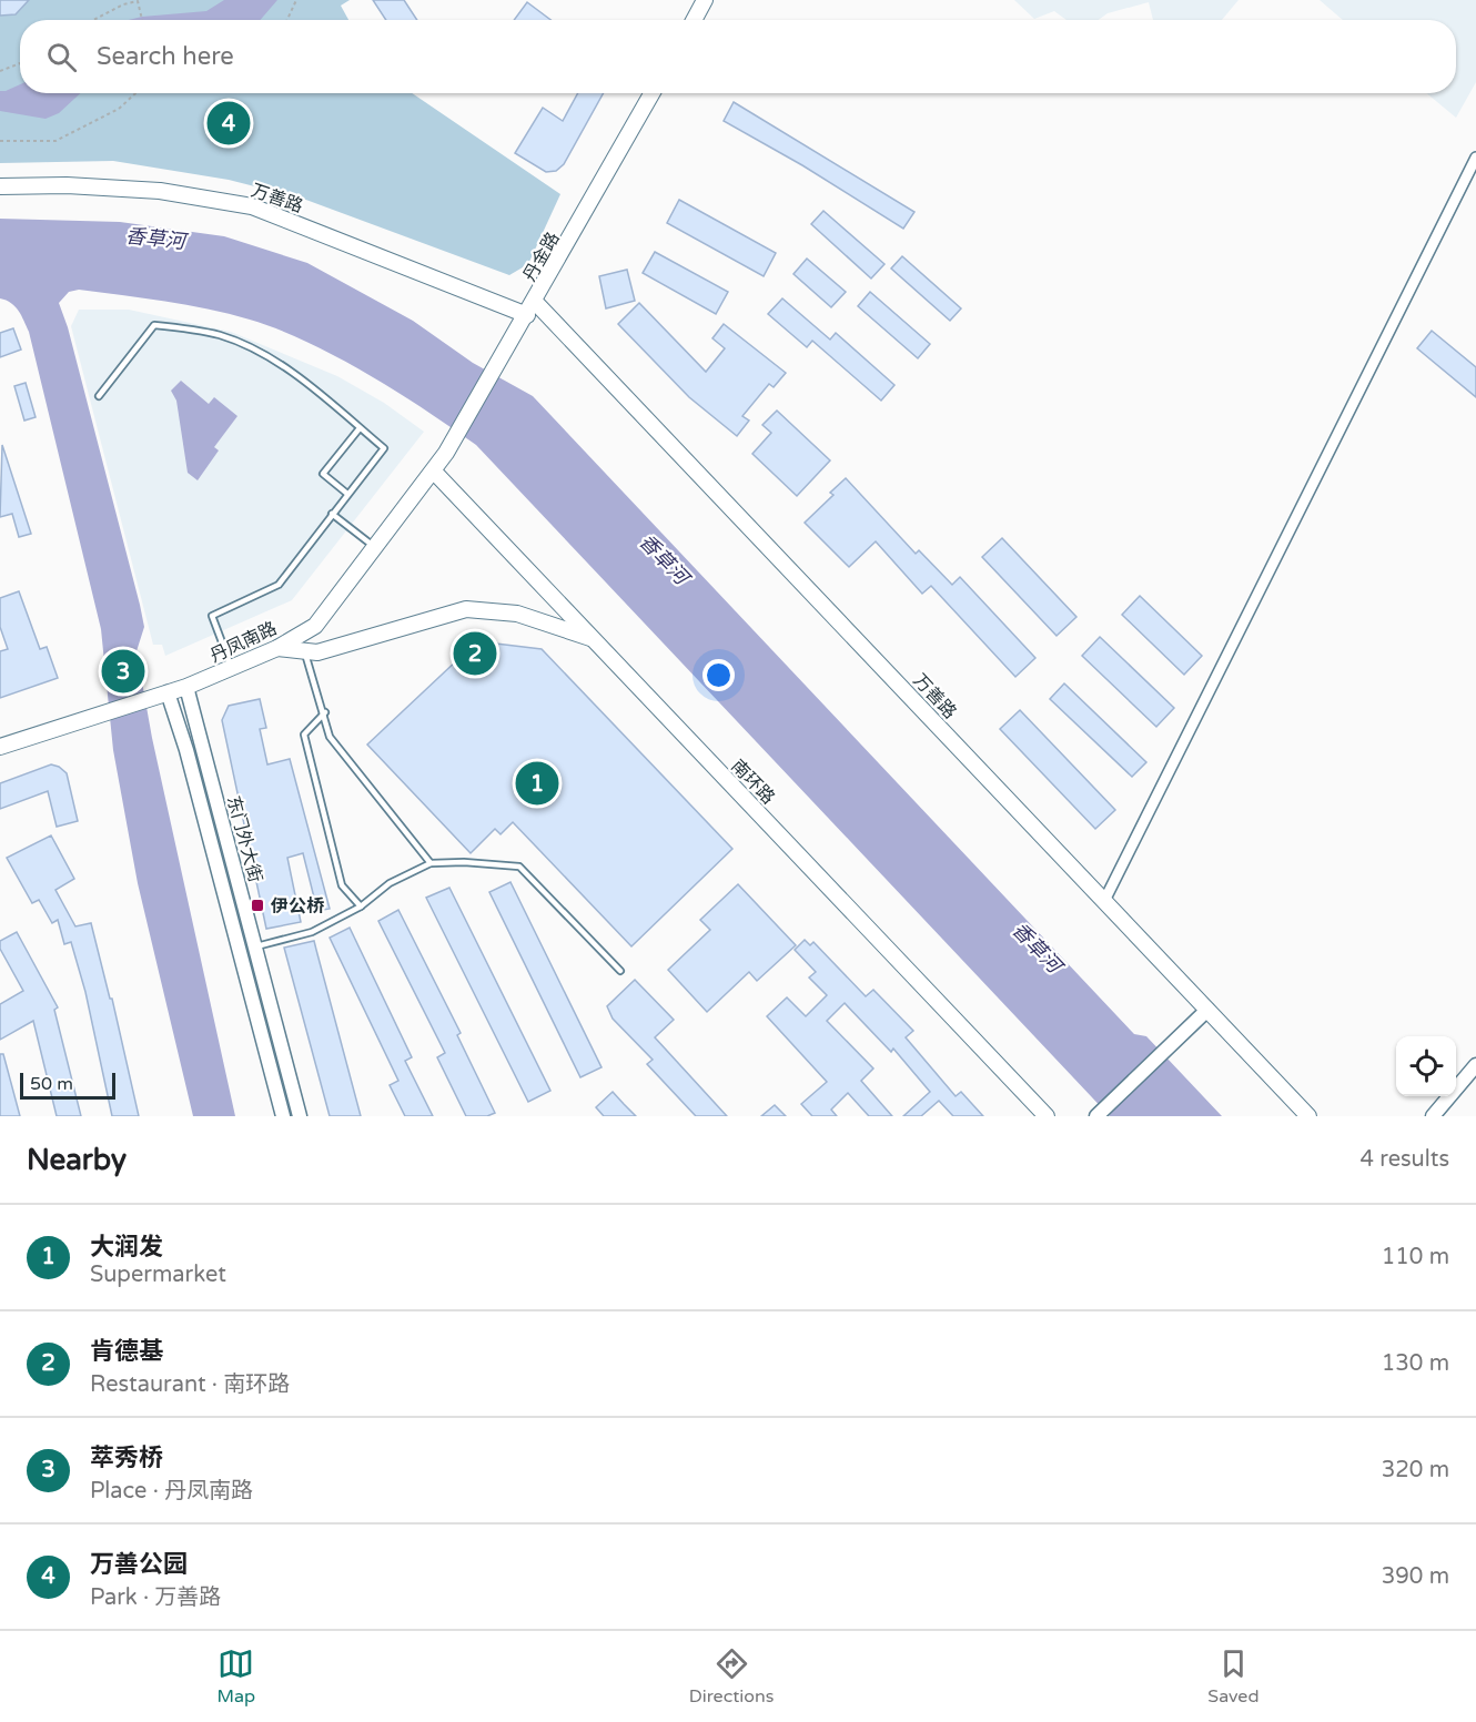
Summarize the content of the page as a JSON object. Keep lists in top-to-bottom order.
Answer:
{
  "streets": {
    "main road": [
      "万善路",
      "丹金路",
      "丹凤南路",
      "南环路"
    ],
    "street": ["东门外大街"]
  },
  "crossings": [
    ["万善路", "丹金路"],
    ["丹金路", "丹凤南路"],
    ["丹金路", "南环路"],
    ["丹凤南路", "南环路"],
    ["丹凤南路", "东门外大街"]
  ],
  "water": ["香草河"],
  "places": {
    "transit": ["伊公桥"]
  },
  "scale_bar": "50 m",
  "page": {
    "search": "Search here",
    "pins": [
      "4",
      "2",
      "3",
      "1"
    ],
    "scale": "50 m",
    "heading": ["Nearby", "4 results"],
    "list": [
      {
        "mark": "1",
        "name": "大润发",
        "note": "Supermarket",
        "value": "110 m"
      },
      {
        "mark": "2",
        "name": "肯德基",
        "note": "Restaurant · 南环路",
        "value": "130 m"
      },
      {
        "mark": "3",
        "name": "萃秀桥",
        "note": "Place · 丹凤南路",
        "value": "320 m"
      },
      {
        "mark": "4",
        "name": "万善公园",
        "note": "Park · 万善路",
        "value": "390 m"
      }
    ],
    "nav": ["Map", "Directions", "Saved"]
  }
}
